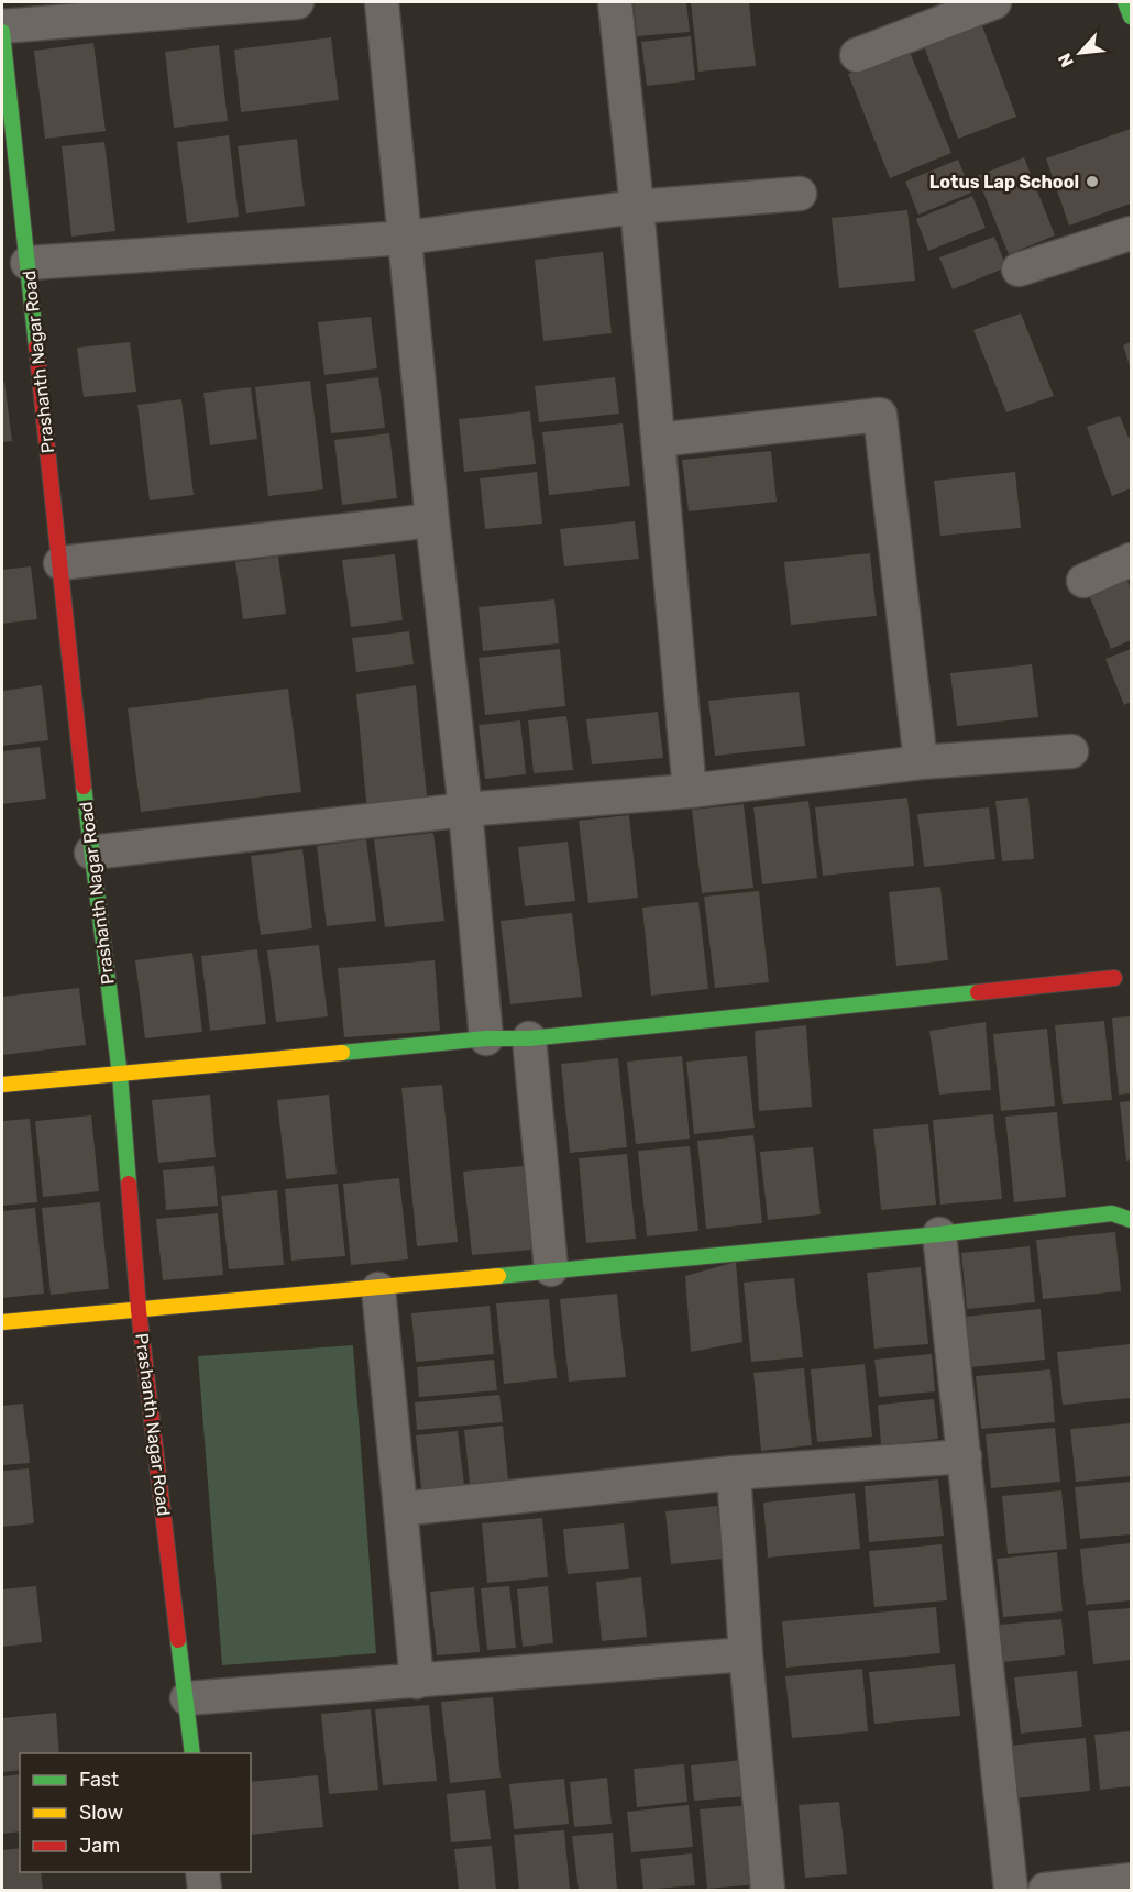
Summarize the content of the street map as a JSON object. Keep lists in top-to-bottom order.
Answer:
{
  "streets": {
    "street": ["Prashanth Nagar Road"]
  },
  "places": ["Lotus Lap School"],
  "legend": ["Fast", "Slow", "Jam"],
  "north": "bottom left"
}
